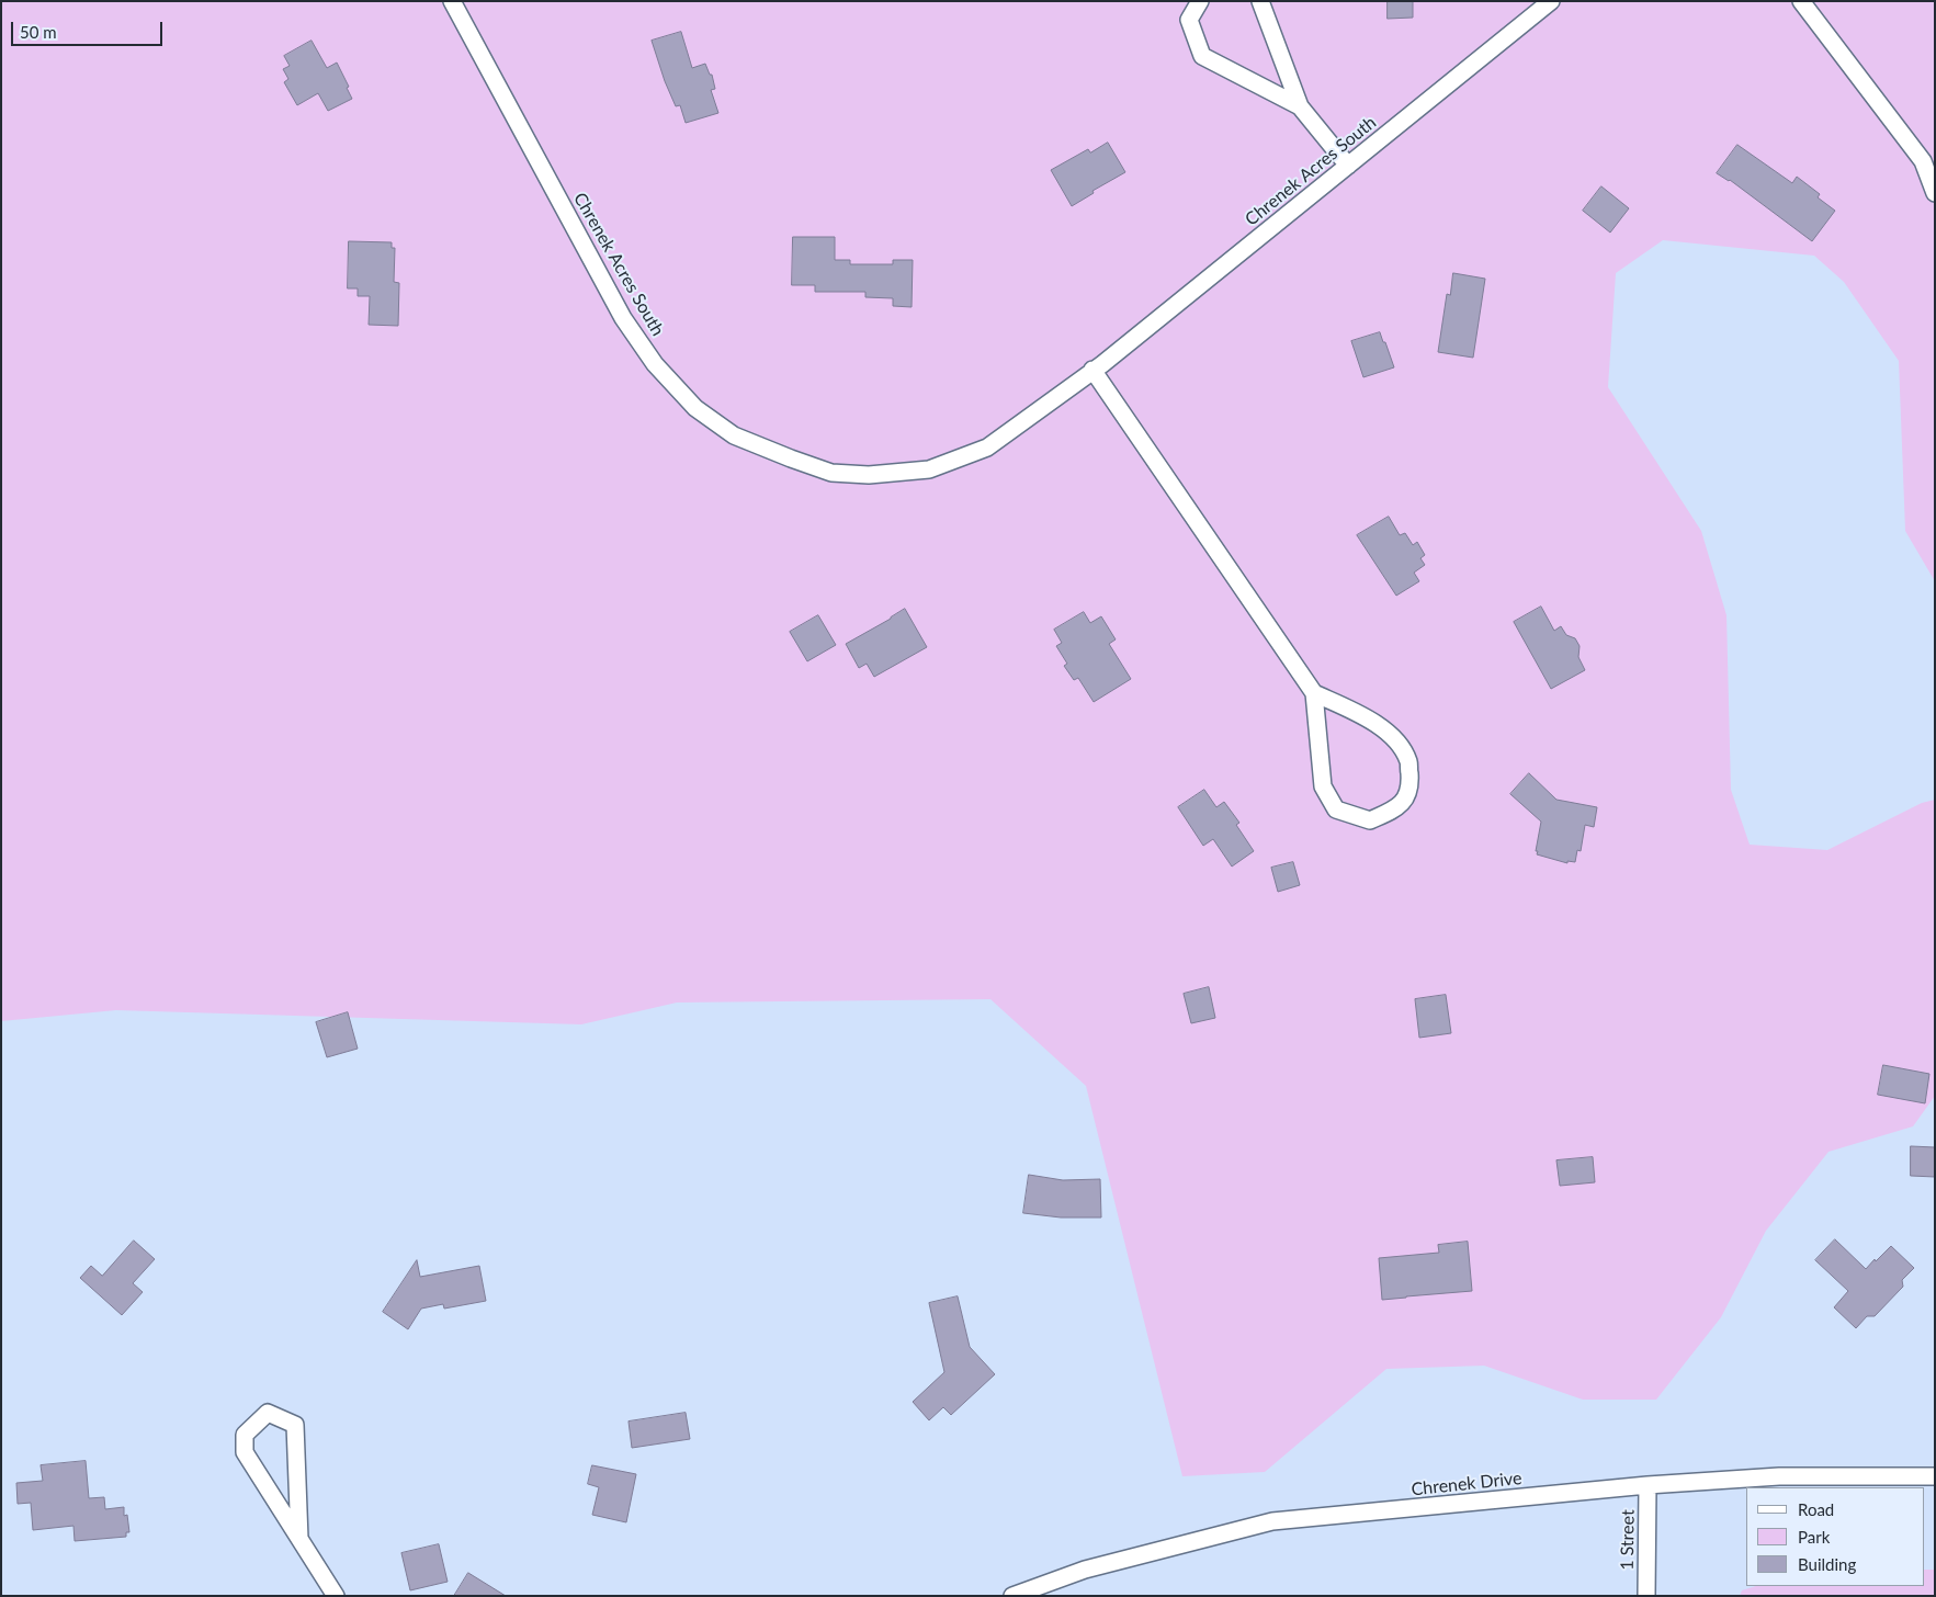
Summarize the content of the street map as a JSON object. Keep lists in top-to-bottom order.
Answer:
{
  "streets": {
    "street": ["Chrenek Acres South", "Chrenek Drive", "1 Street"]
  },
  "crossings": [
    ["Chrenek Drive", "1 Street"]
  ],
  "legend": ["Road", "Park", "Building"],
  "scale_bar": "50 m"
}
